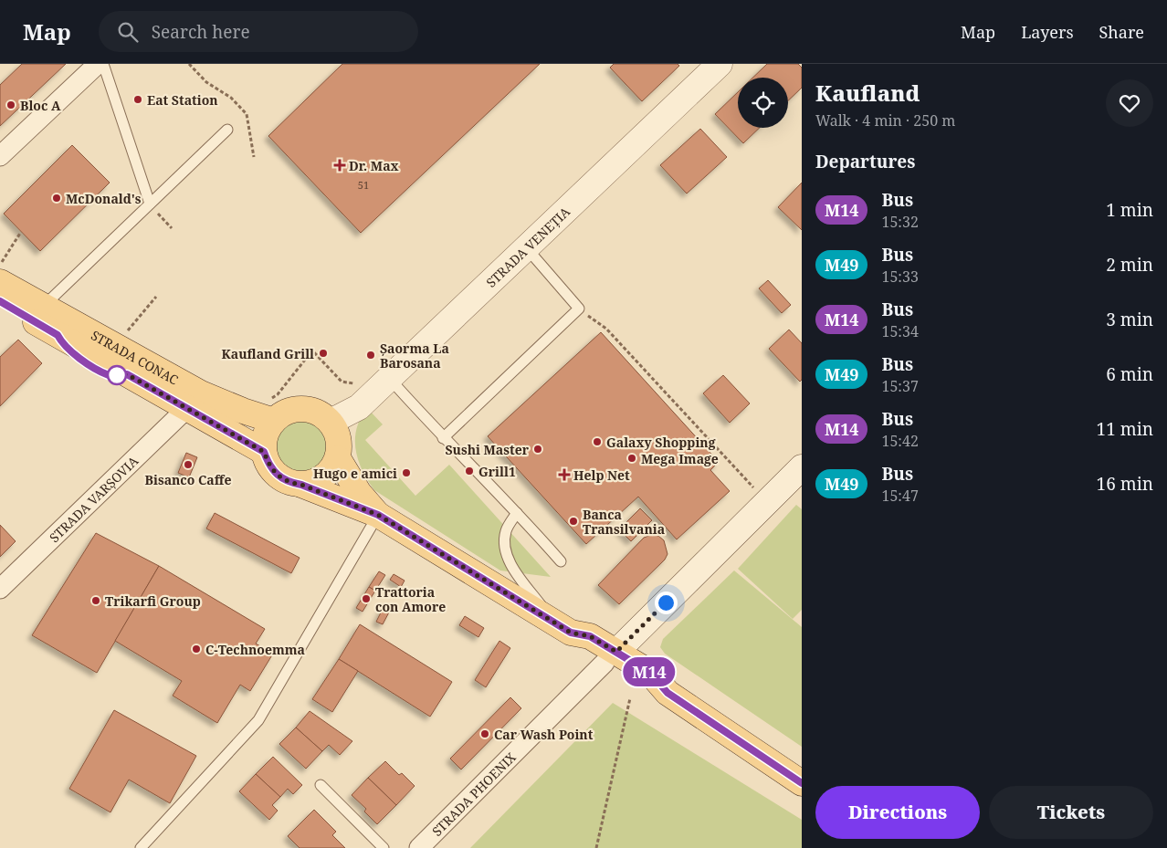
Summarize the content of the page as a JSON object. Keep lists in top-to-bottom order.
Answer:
{
  "streets": {
    "main road": ["STRADA CONAC"],
    "street": ["STRADA VENEȚIA", "STRADA VARȘOVIA", "STRADA PHOENIX"]
  },
  "crossings": [
    ["STRADA VENEȚIA", "STRADA CONAC"],
    ["STRADA CONAC", "STRADA VARȘOVIA"]
  ],
  "places": {
    "other": [
      "Eat Station",
      "Bloc A",
      "McDonald's",
      "Kaufland Grill",
      "Șaorma La Barosana",
      "Galaxy Shopping",
      "Sushi Master",
      "Mega Image",
      "Bisanco Caffe",
      "Grill1",
      "Hugo e amici",
      "Banca Transilvania",
      "Trattoria con Amore",
      "Trikarfi Group",
      "C-Technoemma",
      "Car Wash Point"
    ],
    "health": ["Dr. Max", "Help Net"]
  },
  "lines": ["bus line M14"],
  "house_numbers": ["51"],
  "page": {
    "header": "Map",
    "search": "Search here",
    "nav": ["Map", "Layers", "Share"],
    "on_map": "M14",
    "heading": [
      ["Kaufland", "Walk · 4 min · 250 m"],
      "Departures"
    ],
    "list": [
      {
        "mark": "M14",
        "name": "Bus",
        "note": "15:32",
        "value": "1 min"
      },
      {
        "mark": "M49",
        "name": "Bus",
        "note": "15:33",
        "value": "2 min"
      },
      {
        "mark": "M14",
        "name": "Bus",
        "note": "15:34",
        "value": "3 min"
      },
      {
        "mark": "M49",
        "name": "Bus",
        "note": "15:37",
        "value": "6 min"
      },
      {
        "mark": "M14",
        "name": "Bus",
        "note": "15:42",
        "value": "11 min"
      },
      {
        "mark": "M49",
        "name": "Bus",
        "note": "15:47",
        "value": "16 min"
      }
    ],
    "buttons": ["Directions", "Tickets"]
  }
}
